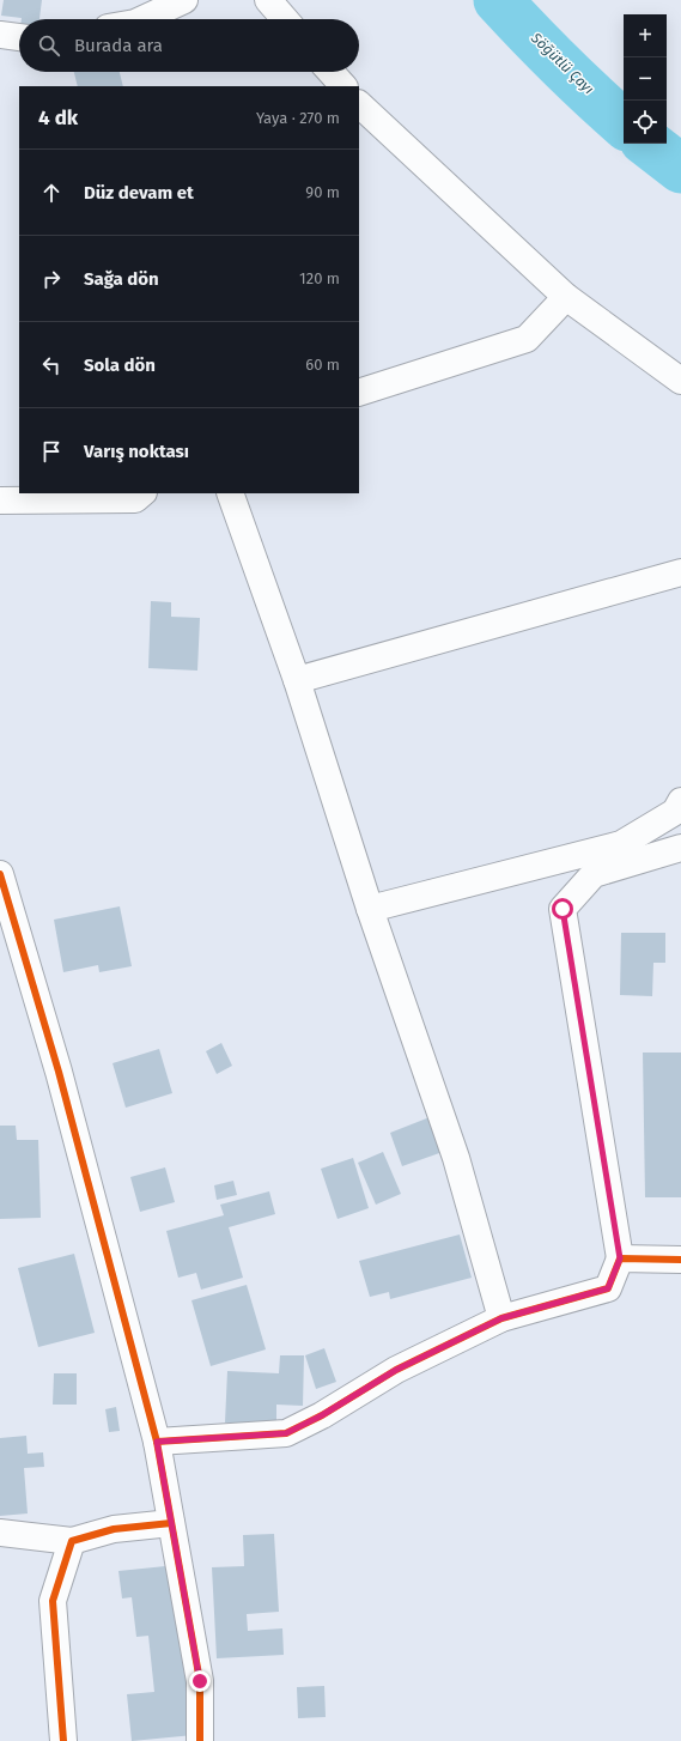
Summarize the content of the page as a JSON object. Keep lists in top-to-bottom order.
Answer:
{
  "water": ["Söğütlü Çayı"],
  "page": {
    "map_buttons": ["+", "−"],
    "search": "Burada ara",
    "heading": ["4 dk", "Yaya · 270 m"],
    "list": [
      ["Düz devam et", "90 m"],
      ["Sağa dön", "120 m"],
      ["Sola dön", "60 m"],
      "Varış noktası"
    ]
  }
}
